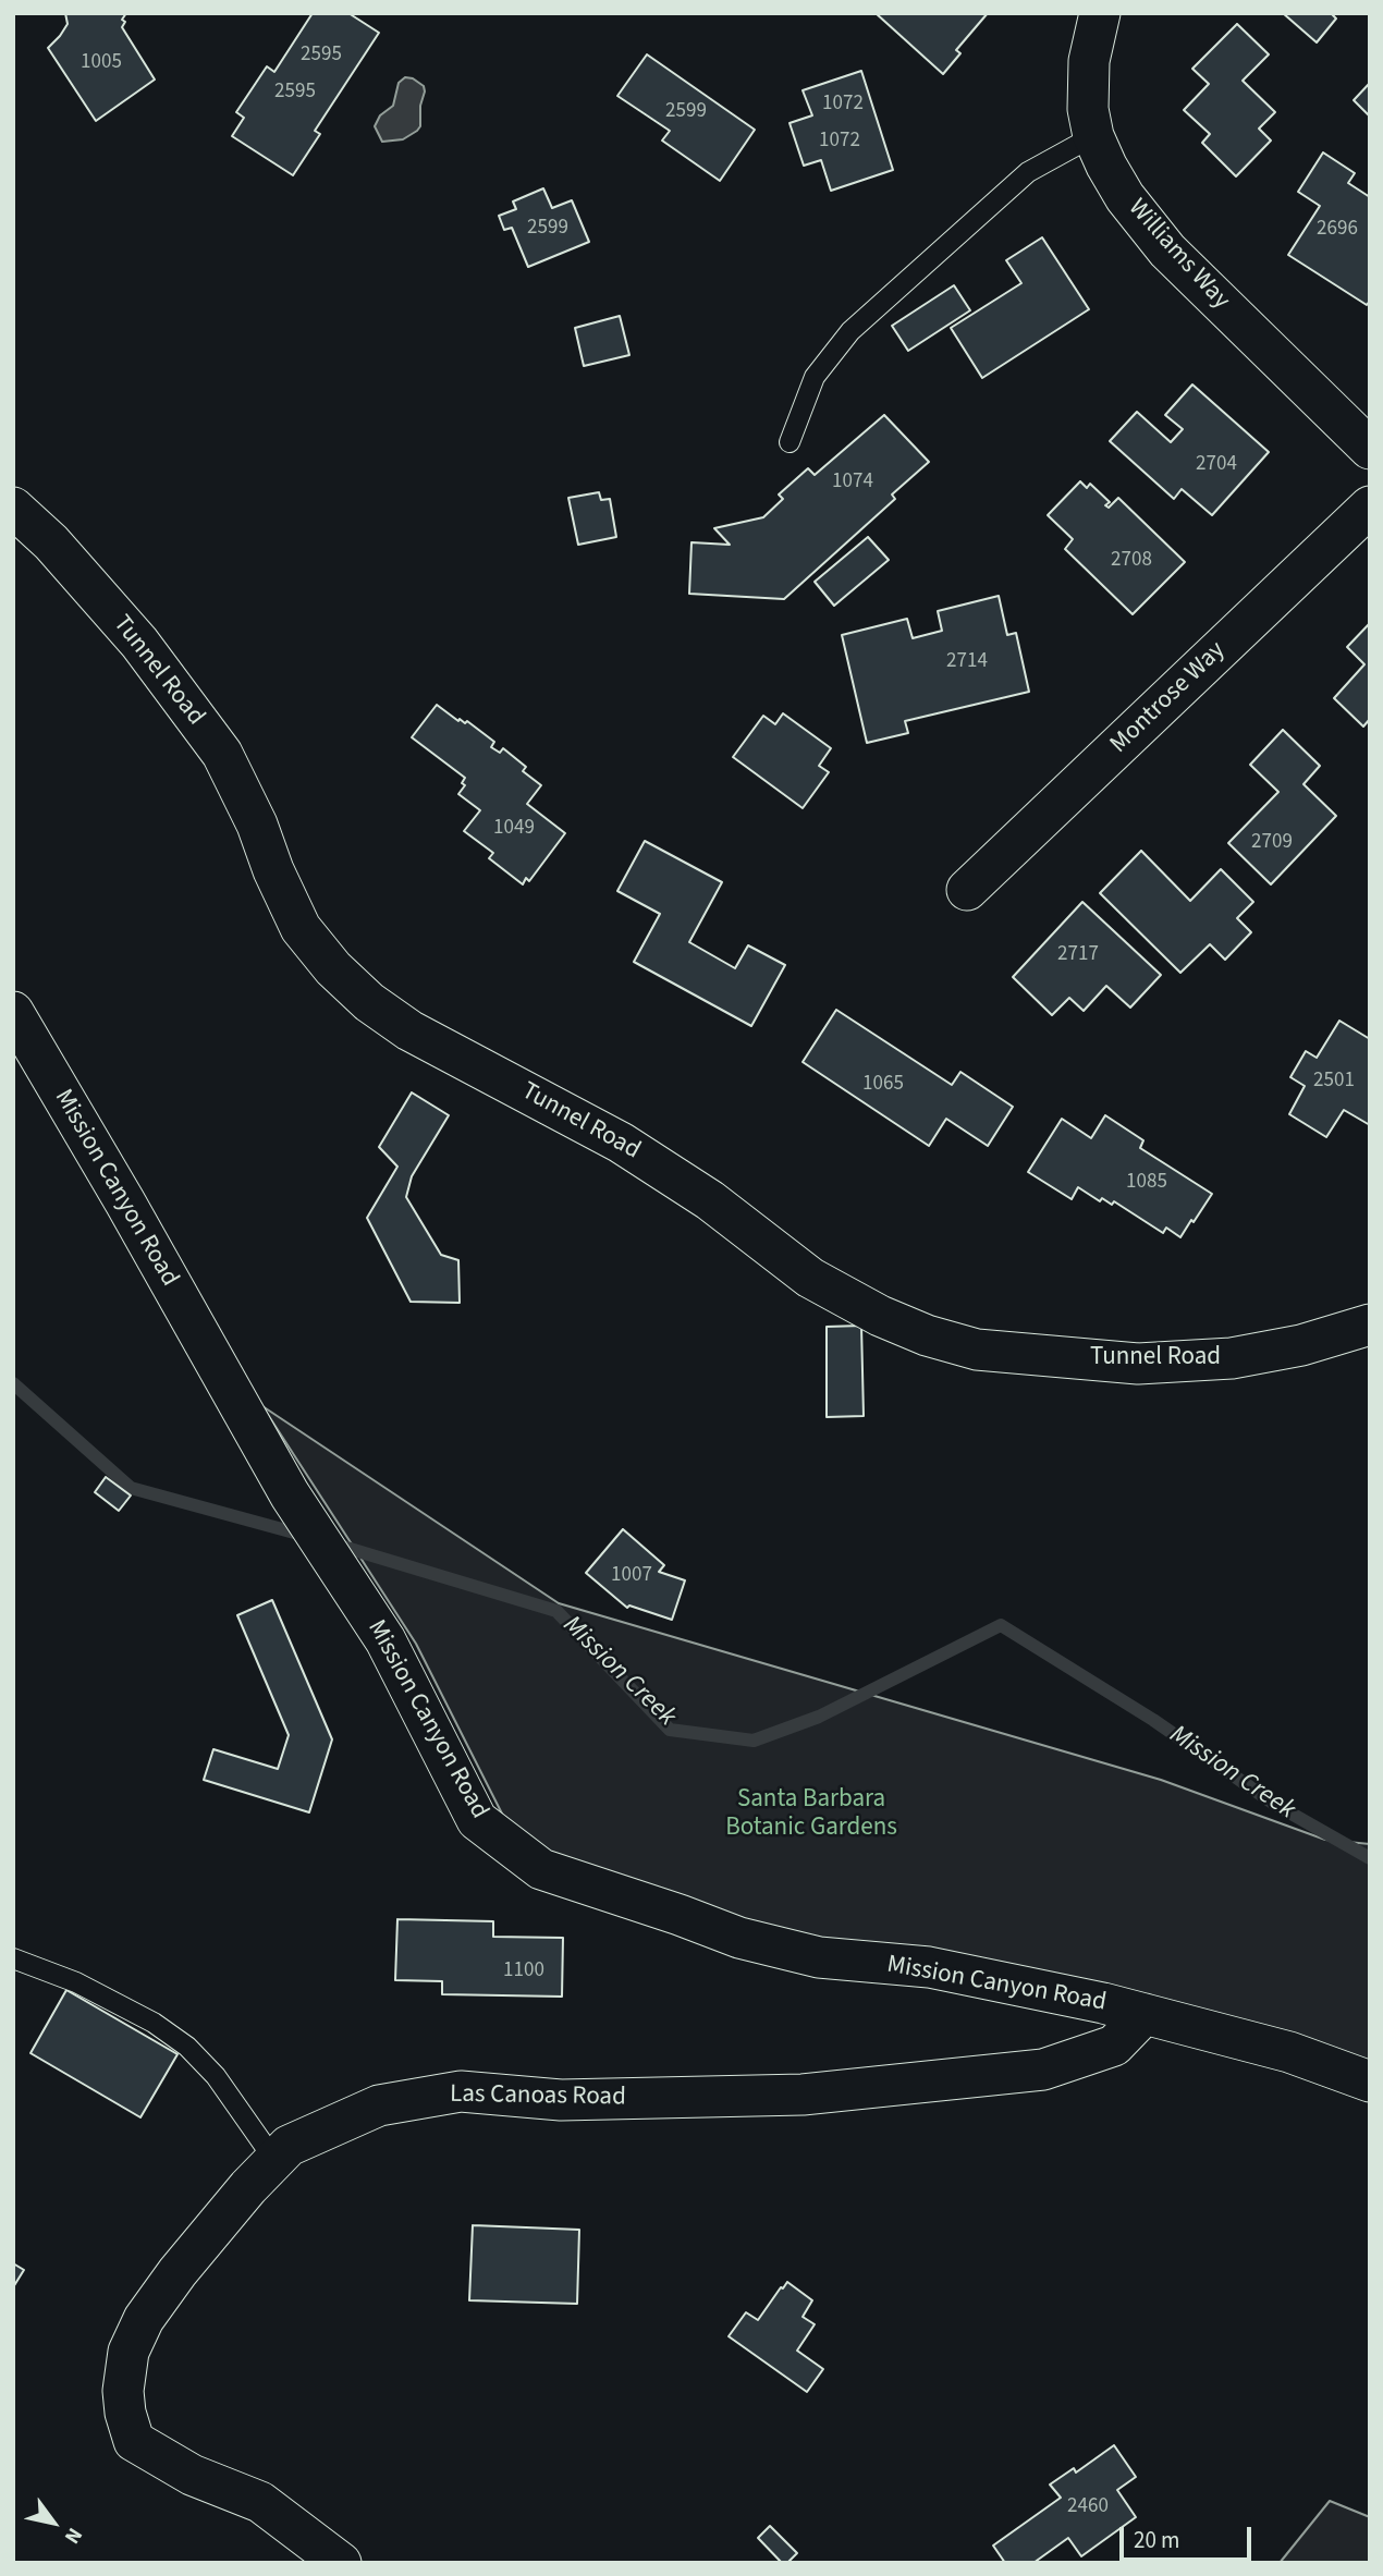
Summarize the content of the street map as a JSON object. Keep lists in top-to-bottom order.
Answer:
{
  "streets": {
    "street": [
      "Williams Way",
      "Tunnel Road",
      "Montrose Way",
      "Mission Canyon Road",
      "Las Canoas Road"
    ]
  },
  "crossings": [
    ["Mission Canyon Road", "Las Canoas Road"]
  ],
  "water": ["Mission Creek"],
  "parks": ["Santa Barbara Botanic Gardens"],
  "house_numbers": [
    "2595",
    "1005",
    "2595",
    "1072",
    "2599",
    "1072",
    "2599",
    "2696",
    "2704",
    "1074",
    "2708",
    "2714",
    "1049",
    "2709",
    "2717",
    "2501",
    "1065",
    "1085",
    "1007",
    "1100",
    "2460"
  ],
  "scale_bar": "20 m",
  "north": "bottom right"
}
